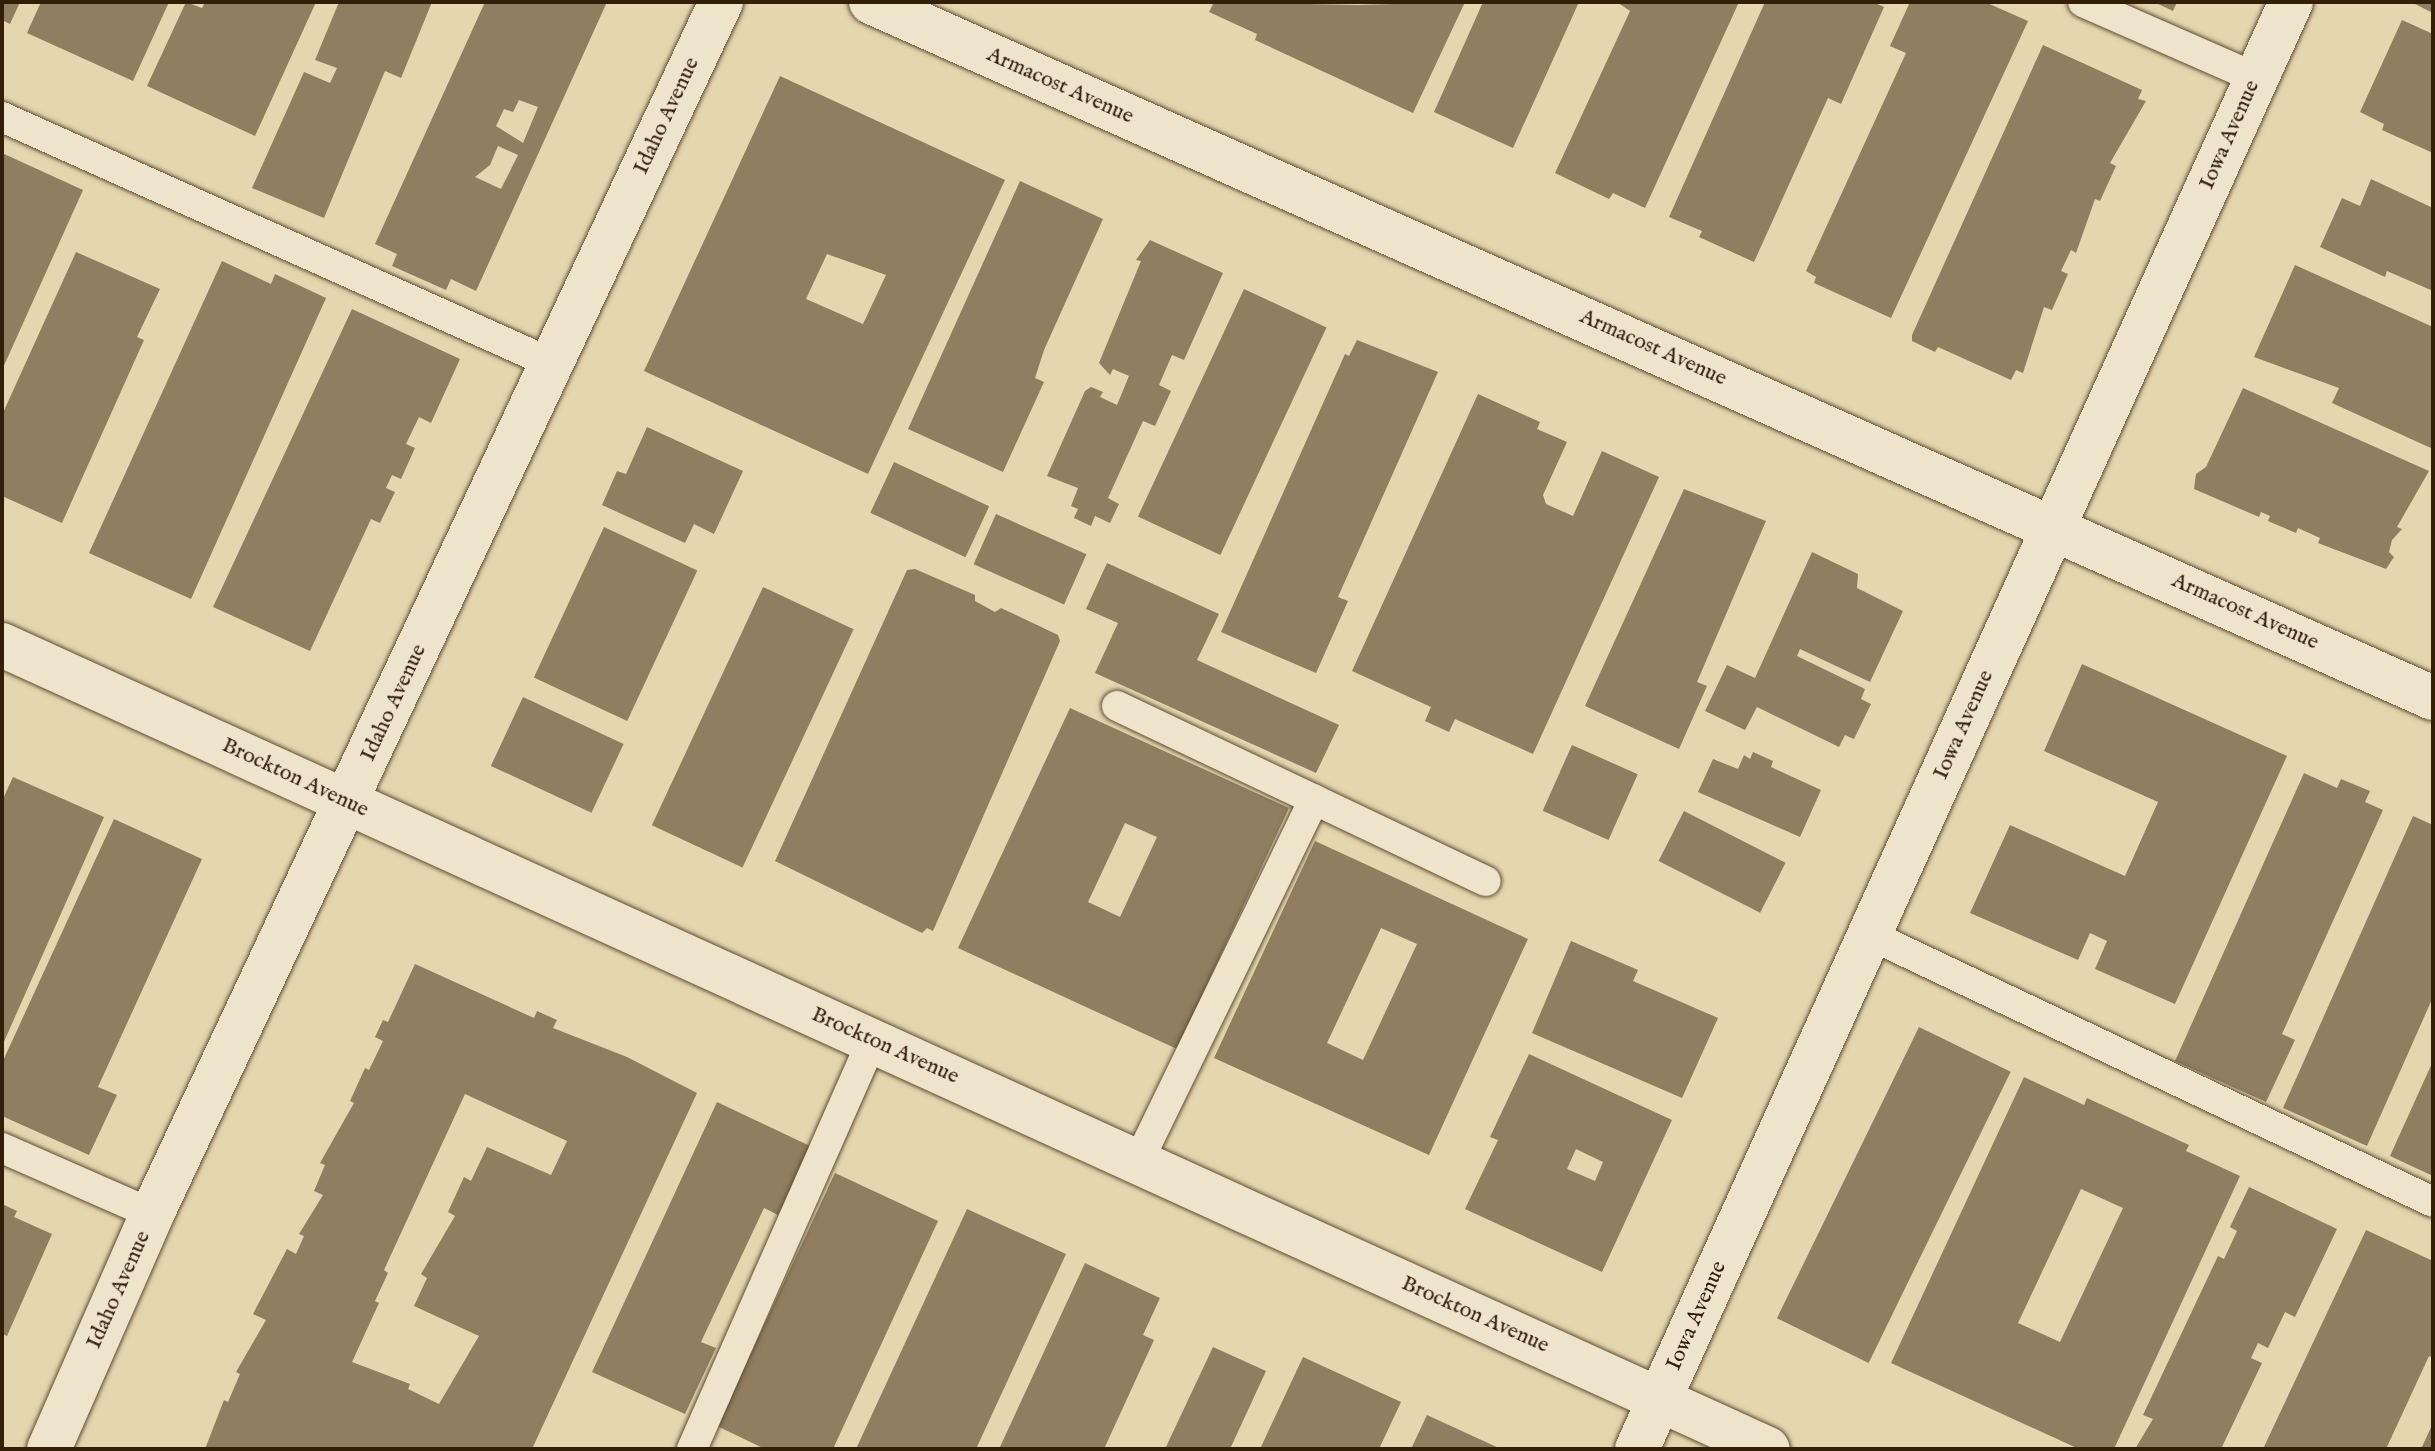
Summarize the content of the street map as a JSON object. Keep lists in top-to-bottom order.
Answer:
{
  "streets": {
    "street": [
      "Armacost Avenue",
      "Idaho Avenue",
      "Iowa Avenue",
      "Brockton Avenue"
    ]
  },
  "crossings": [
    ["Armacost Avenue", "Iowa Avenue"],
    ["Idaho Avenue", "Brockton Avenue"],
    ["Iowa Avenue", "Brockton Avenue"]
  ]
}
